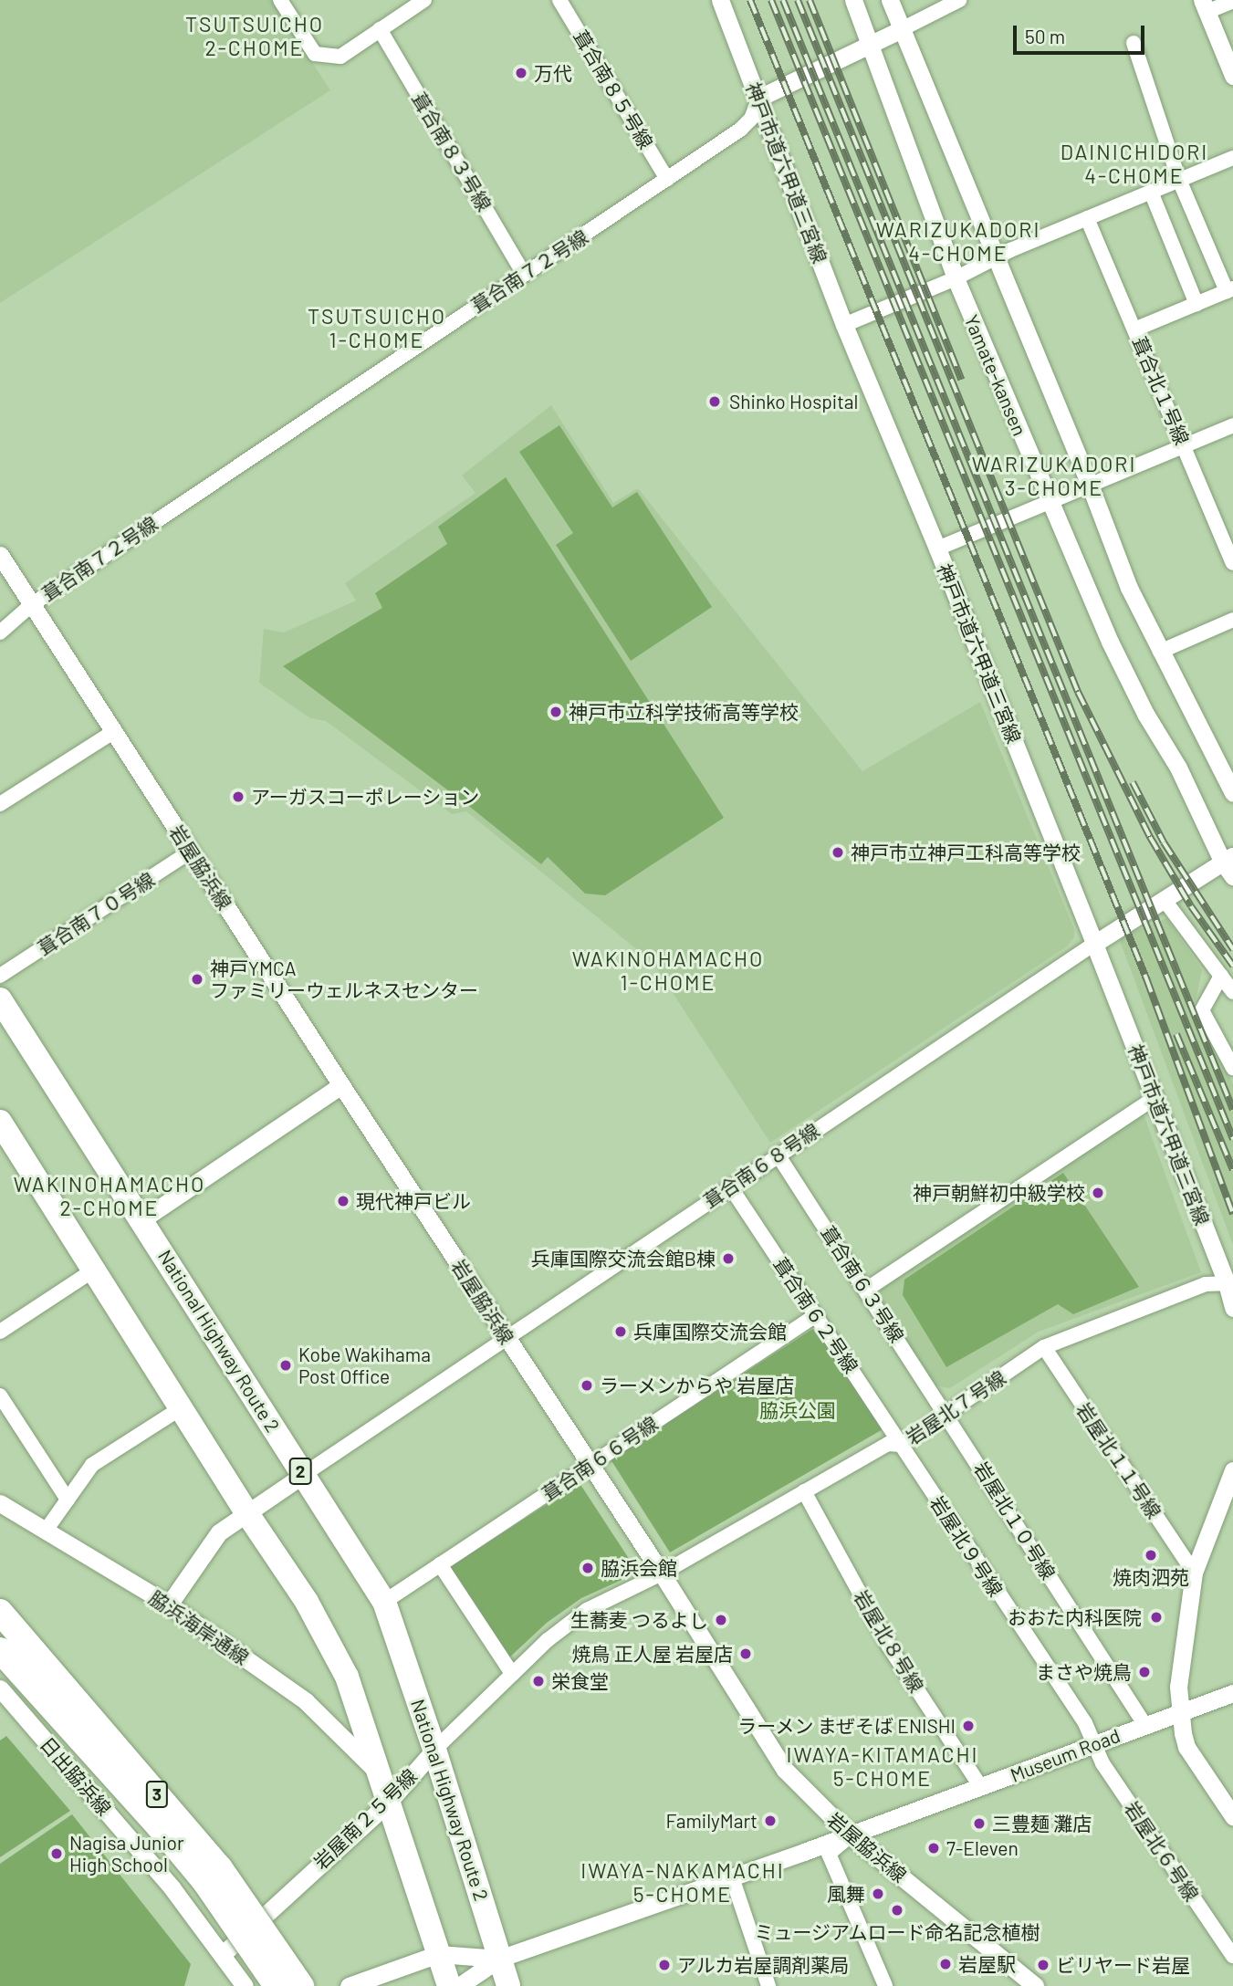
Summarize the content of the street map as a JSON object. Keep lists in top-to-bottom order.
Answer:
{
  "streets": {
    "highway": ["National Highway Route 2", "2", "3"],
    "street": [
      "葺合南８５号線",
      "葺合南８３号線",
      "神戸市道六甲道三宮線",
      "葺合南７２号線",
      "Yamate-kansen",
      "葺合北１号線",
      "岩屋脇浜線",
      "葺合南７０号線",
      "葺合南６８号線",
      "葺合南６３号線",
      "葺合南６２号線",
      "岩屋北７号線",
      "葺合南６６号線",
      "岩屋北１１号線",
      "岩屋北１０号線",
      "岩屋北９号線",
      "脇浜海岸通線",
      "岩屋北８号線",
      "Museum Road",
      "日出脇浜線",
      "岩屋南２５号線",
      "岩屋北６号線"
    ]
  },
  "crossings": [
    ["葺合南８５号線", "葺合南７２号線"],
    ["葺合南８３号線", "葺合南７２号線"],
    ["神戸市道六甲道三宮線", "葺合南７２号線"],
    ["神戸市道六甲道三宮線", "葺合南６８号線"],
    ["神戸市道六甲道三宮線", "岩屋北７号線"],
    ["葺合南７２号線", "岩屋脇浜線"],
    ["Yamate-kansen", "葺合南６８号線"],
    ["岩屋脇浜線", "葺合南７０号線"],
    ["岩屋脇浜線", "葺合南６８号線"],
    ["岩屋脇浜線", "岩屋北７号線"],
    ["岩屋脇浜線", "葺合南６６号線"],
    ["岩屋脇浜線", "Museum Road"],
    ["岩屋脇浜線", "岩屋南２５号線"],
    ["葺合南６８号線", "葺合南６３号線"],
    ["葺合南６８号線", "葺合南６２号線"],
    ["葺合南６８号線", "National Highway Route 2"],
    ["葺合南６３号線", "岩屋北７号線"],
    ["葺合南６３号線", "岩屋北１０号線"],
    ["葺合南６２号線", "岩屋北７号線"],
    ["葺合南６２号線", "葺合南６６号線"],
    ["葺合南６２号線", "岩屋北９号線"],
    ["National Highway Route 2", "葺合南６６号線"],
    ["National Highway Route 2", "Museum Road"],
    ["National Highway Route 2", "岩屋南２５号線"],
    ["岩屋北７号線", "岩屋北１１号線"],
    ["岩屋北７号線", "岩屋北１０号線"],
    ["岩屋北７号線", "岩屋北９号線"],
    ["岩屋北７号線", "岩屋北８号線"],
    ["岩屋北７号線", "岩屋南２５号線"],
    ["岩屋北１０号線", "Museum Road"],
    ["岩屋北９号線", "Museum Road"],
    ["岩屋北９号線", "岩屋北６号線"],
    ["岩屋北８号線", "Museum Road"],
    ["Museum Road", "岩屋北６号線"],
    ["日出脇浜線", "岩屋南２５号線"]
  ],
  "districts": [
    "TSUTSUICHO 2-CHOME",
    "DAINICHIDORI 4-CHOME",
    "WARIZUKADORI 4-CHOME",
    "TSUTSUICHO 1-CHOME",
    "WARIZUKADORI 3-CHOME",
    "WAKINOHAMACHO 1-CHOME",
    "WAKINOHAMACHO 2-CHOME",
    "IWAYA-KITAMACHI 5-CHOME",
    "IWAYA-NAKAMACHI 5-CHOME"
  ],
  "parks": ["脇浜公園"],
  "places": [
    "万代",
    "Shinko Hospital",
    "神戸市立科学技術高等学校",
    "アーガスコーポレーション",
    "神戸市立神戸工科高等学校",
    "神戸YMCA ファミリーウェルネスセンター",
    "神戸朝鮮初中級学校",
    "現代神戸ビル",
    "兵庫国際交流会館B棟",
    "兵庫国際交流会館",
    "Kobe Wakihama Post Office",
    "ラーメンからや 岩屋店",
    "焼肉泗苑",
    "脇浜会館",
    "おおた内科医院",
    "生蕎麦 つるよし",
    "焼鳥 正人屋 岩屋店",
    "まさや焼鳥",
    "栄食堂",
    "ラーメン まぜそば ENISHI",
    "FamilyMart",
    "三豊麺 灘店",
    "7-Eleven",
    "Nagisa Junior High School",
    "風舞",
    "ミュージアムロード命名記念植樹",
    "岩屋駅",
    "アルカ岩屋調剤薬局",
    "ビリヤード岩屋"
  ],
  "scale_bar": "50 m"
}
